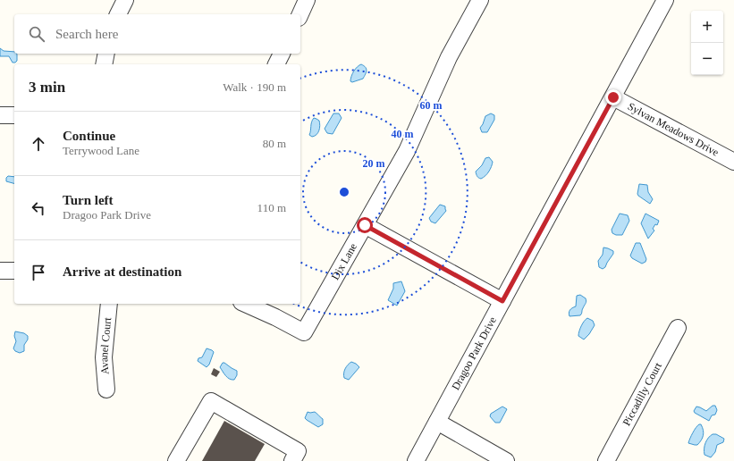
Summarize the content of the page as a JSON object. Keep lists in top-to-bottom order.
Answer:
{
  "streets": {
    "street": [
      "Sylvan Meadows Drive",
      "Dix Lane",
      "Avanel Court",
      "Dragoo Park Drive",
      "Piccadilly Court"
    ]
  },
  "crossings": [
    ["Sylvan Meadows Drive", "Dragoo Park Drive"]
  ],
  "page": {
    "map_buttons": ["+", "−"],
    "search": "Search here",
    "heading": ["3 min", "Walk · 190 m"],
    "list": [
      ["Continue", "Terrywood Lane", "80 m"],
      ["Turn left", "Dragoo Park Drive", "110 m"],
      "Arrive at destination"
    ]
  },
  "rings": ["60 m", "40 m", "20 m"]
}
